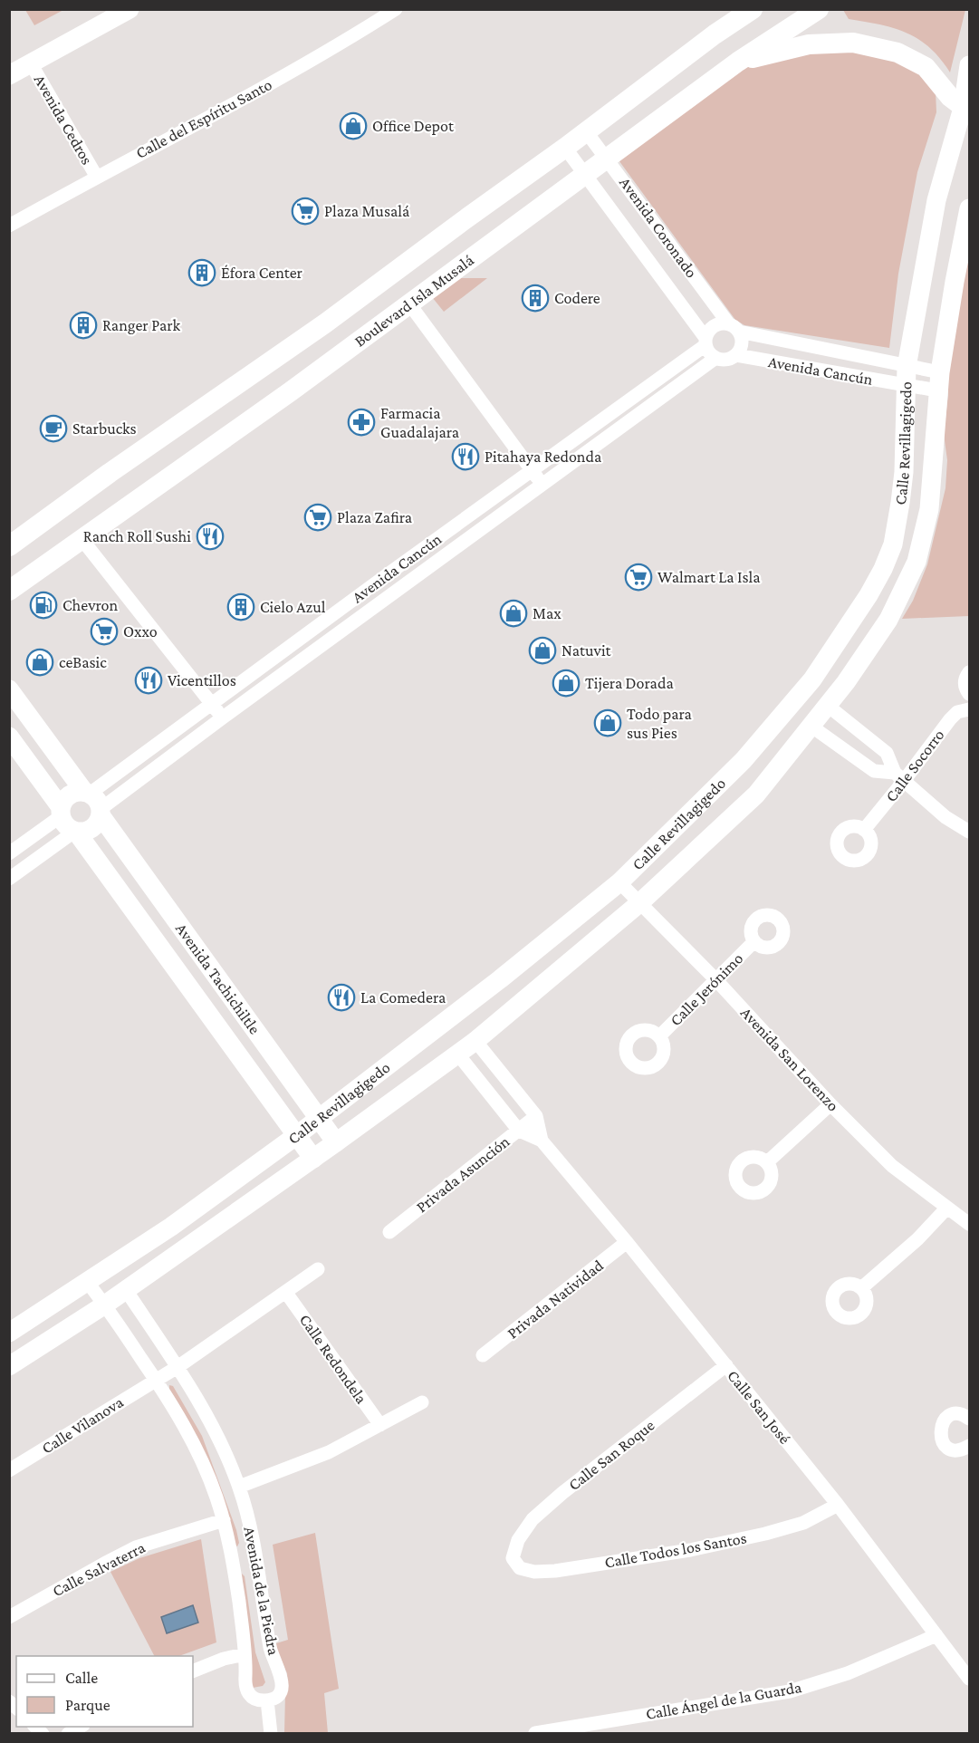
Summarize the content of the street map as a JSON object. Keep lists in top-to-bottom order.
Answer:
{
  "streets": {
    "main road": ["Boulevard Isla Musalá"],
    "street": [
      "Calle del Espíritu Santo",
      "Avenida Cedros",
      "Avenida Coronado",
      "Avenida Cancún",
      "Calle Revillagigedo",
      "Calle Socorro",
      "Avenida Tachichiltle",
      "Calle Jerónimo",
      "Avenida San Lorenzo",
      "Privada Asunción",
      "Privada Natividad",
      "Calle Redondela",
      "Calle San José",
      "Calle Vilanova",
      "Calle San Roque",
      "Calle Todos los Santos",
      "Calle Salvaterra",
      "Avenida de la Piedra",
      "Calle Ángel de la Guarda"
    ]
  },
  "crossings": [
    ["Calle del Espíritu Santo", "Avenida Cedros"],
    ["Avenida Coronado", "Boulevard Isla Musalá"],
    ["Avenida Coronado", "Avenida Cancún"],
    ["Avenida Cancún", "Calle Revillagigedo"],
    ["Avenida Cancún", "Avenida Tachichiltle"],
    ["Calle Revillagigedo", "Avenida Tachichiltle"],
    ["Calle Revillagigedo", "Avenida San Lorenzo"],
    ["Calle Revillagigedo", "Calle San José"],
    ["Calle Revillagigedo", "Avenida de la Piedra"],
    ["Calle Jerónimo", "Avenida San Lorenzo"],
    ["Privada Asunción", "Calle San José"],
    ["Privada Natividad", "Calle San José"],
    ["Calle San José", "Calle San Roque"],
    ["Calle San José", "Calle Todos los Santos"],
    ["Calle San José", "Calle Ángel de la Guarda"],
    ["Calle Vilanova", "Avenida de la Piedra"],
    ["Calle San Roque", "Calle Todos los Santos"],
    ["Calle Salvaterra", "Avenida de la Piedra"]
  ],
  "places": {
    "shop": [
      "Office Depot",
      "Max",
      "Natuvit",
      "ceBasic",
      "Tijera Dorada",
      "Todo para sus Pies"
    ],
    "supermarket": [
      "Plaza Musalá",
      "Plaza Zafira",
      "Walmart La Isla",
      "Oxxo"
    ],
    "building": [
      "Éfora Center",
      "Codere",
      "Ranger Park",
      "Cielo Azul"
    ],
    "pharmacy": ["Farmacia Guadalajara"],
    "cafe": ["Starbucks"],
    "restaurant": [
      "Pitahaya Redonda",
      "Ranch Roll Sushi",
      "Vicentillos",
      "La Comedera"
    ],
    "fuel station": ["Chevron"]
  },
  "legend": ["Calle", "Parque"]
}
